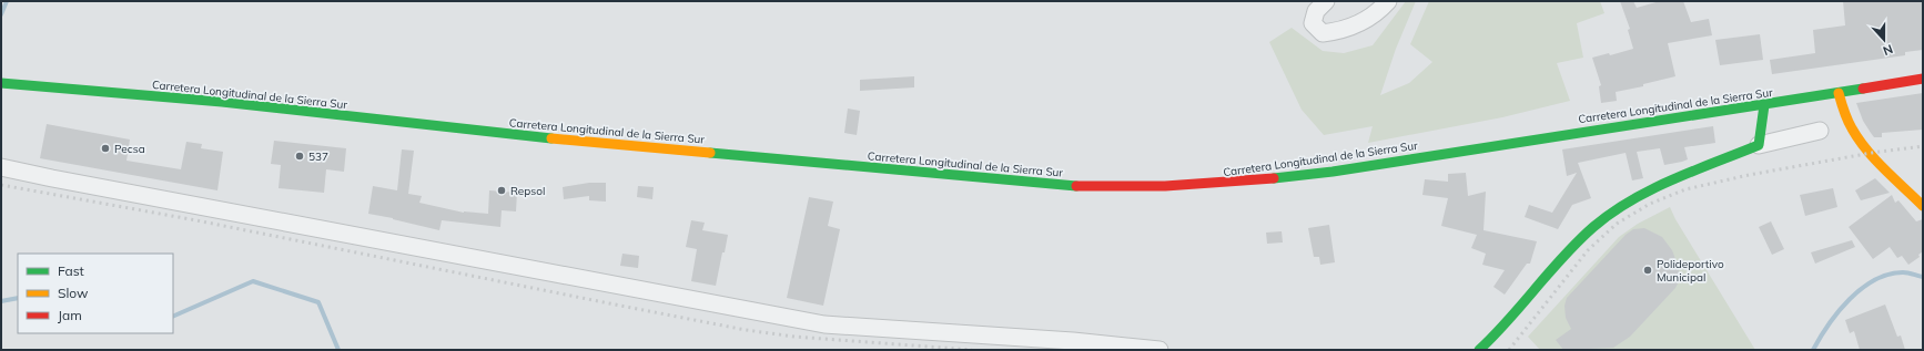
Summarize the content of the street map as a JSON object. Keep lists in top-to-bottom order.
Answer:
{
  "streets": {
    "main road": ["Carretera Longitudinal de la Sierra Sur"]
  },
  "places": [
    "Pecsa",
    "537",
    "Repsol",
    "Polideportivo Municipal"
  ],
  "legend": ["Fast", "Slow", "Jam"],
  "north": "bottom"
}
